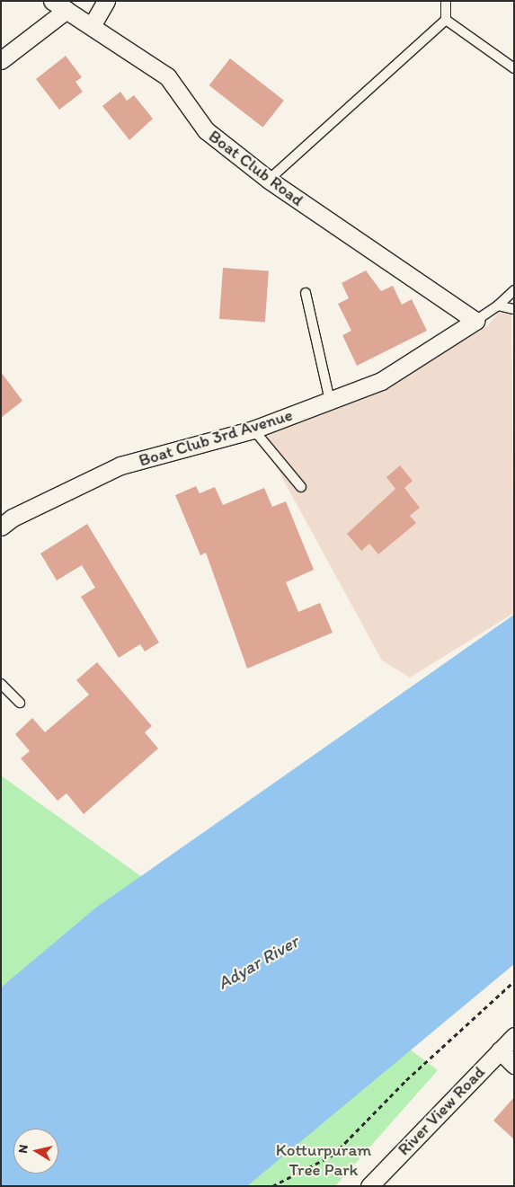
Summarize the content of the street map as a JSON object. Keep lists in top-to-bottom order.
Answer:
{
  "streets": {
    "street": ["Boat Club Road", "Boat Club 3rd Avenue", "River View Road"]
  },
  "crossings": [
    ["Boat Club Road", "Boat Club 3rd Avenue"]
  ],
  "water": ["Adyar River"],
  "parks": ["Kotturpuram Tree Park"],
  "north": "left"
}
